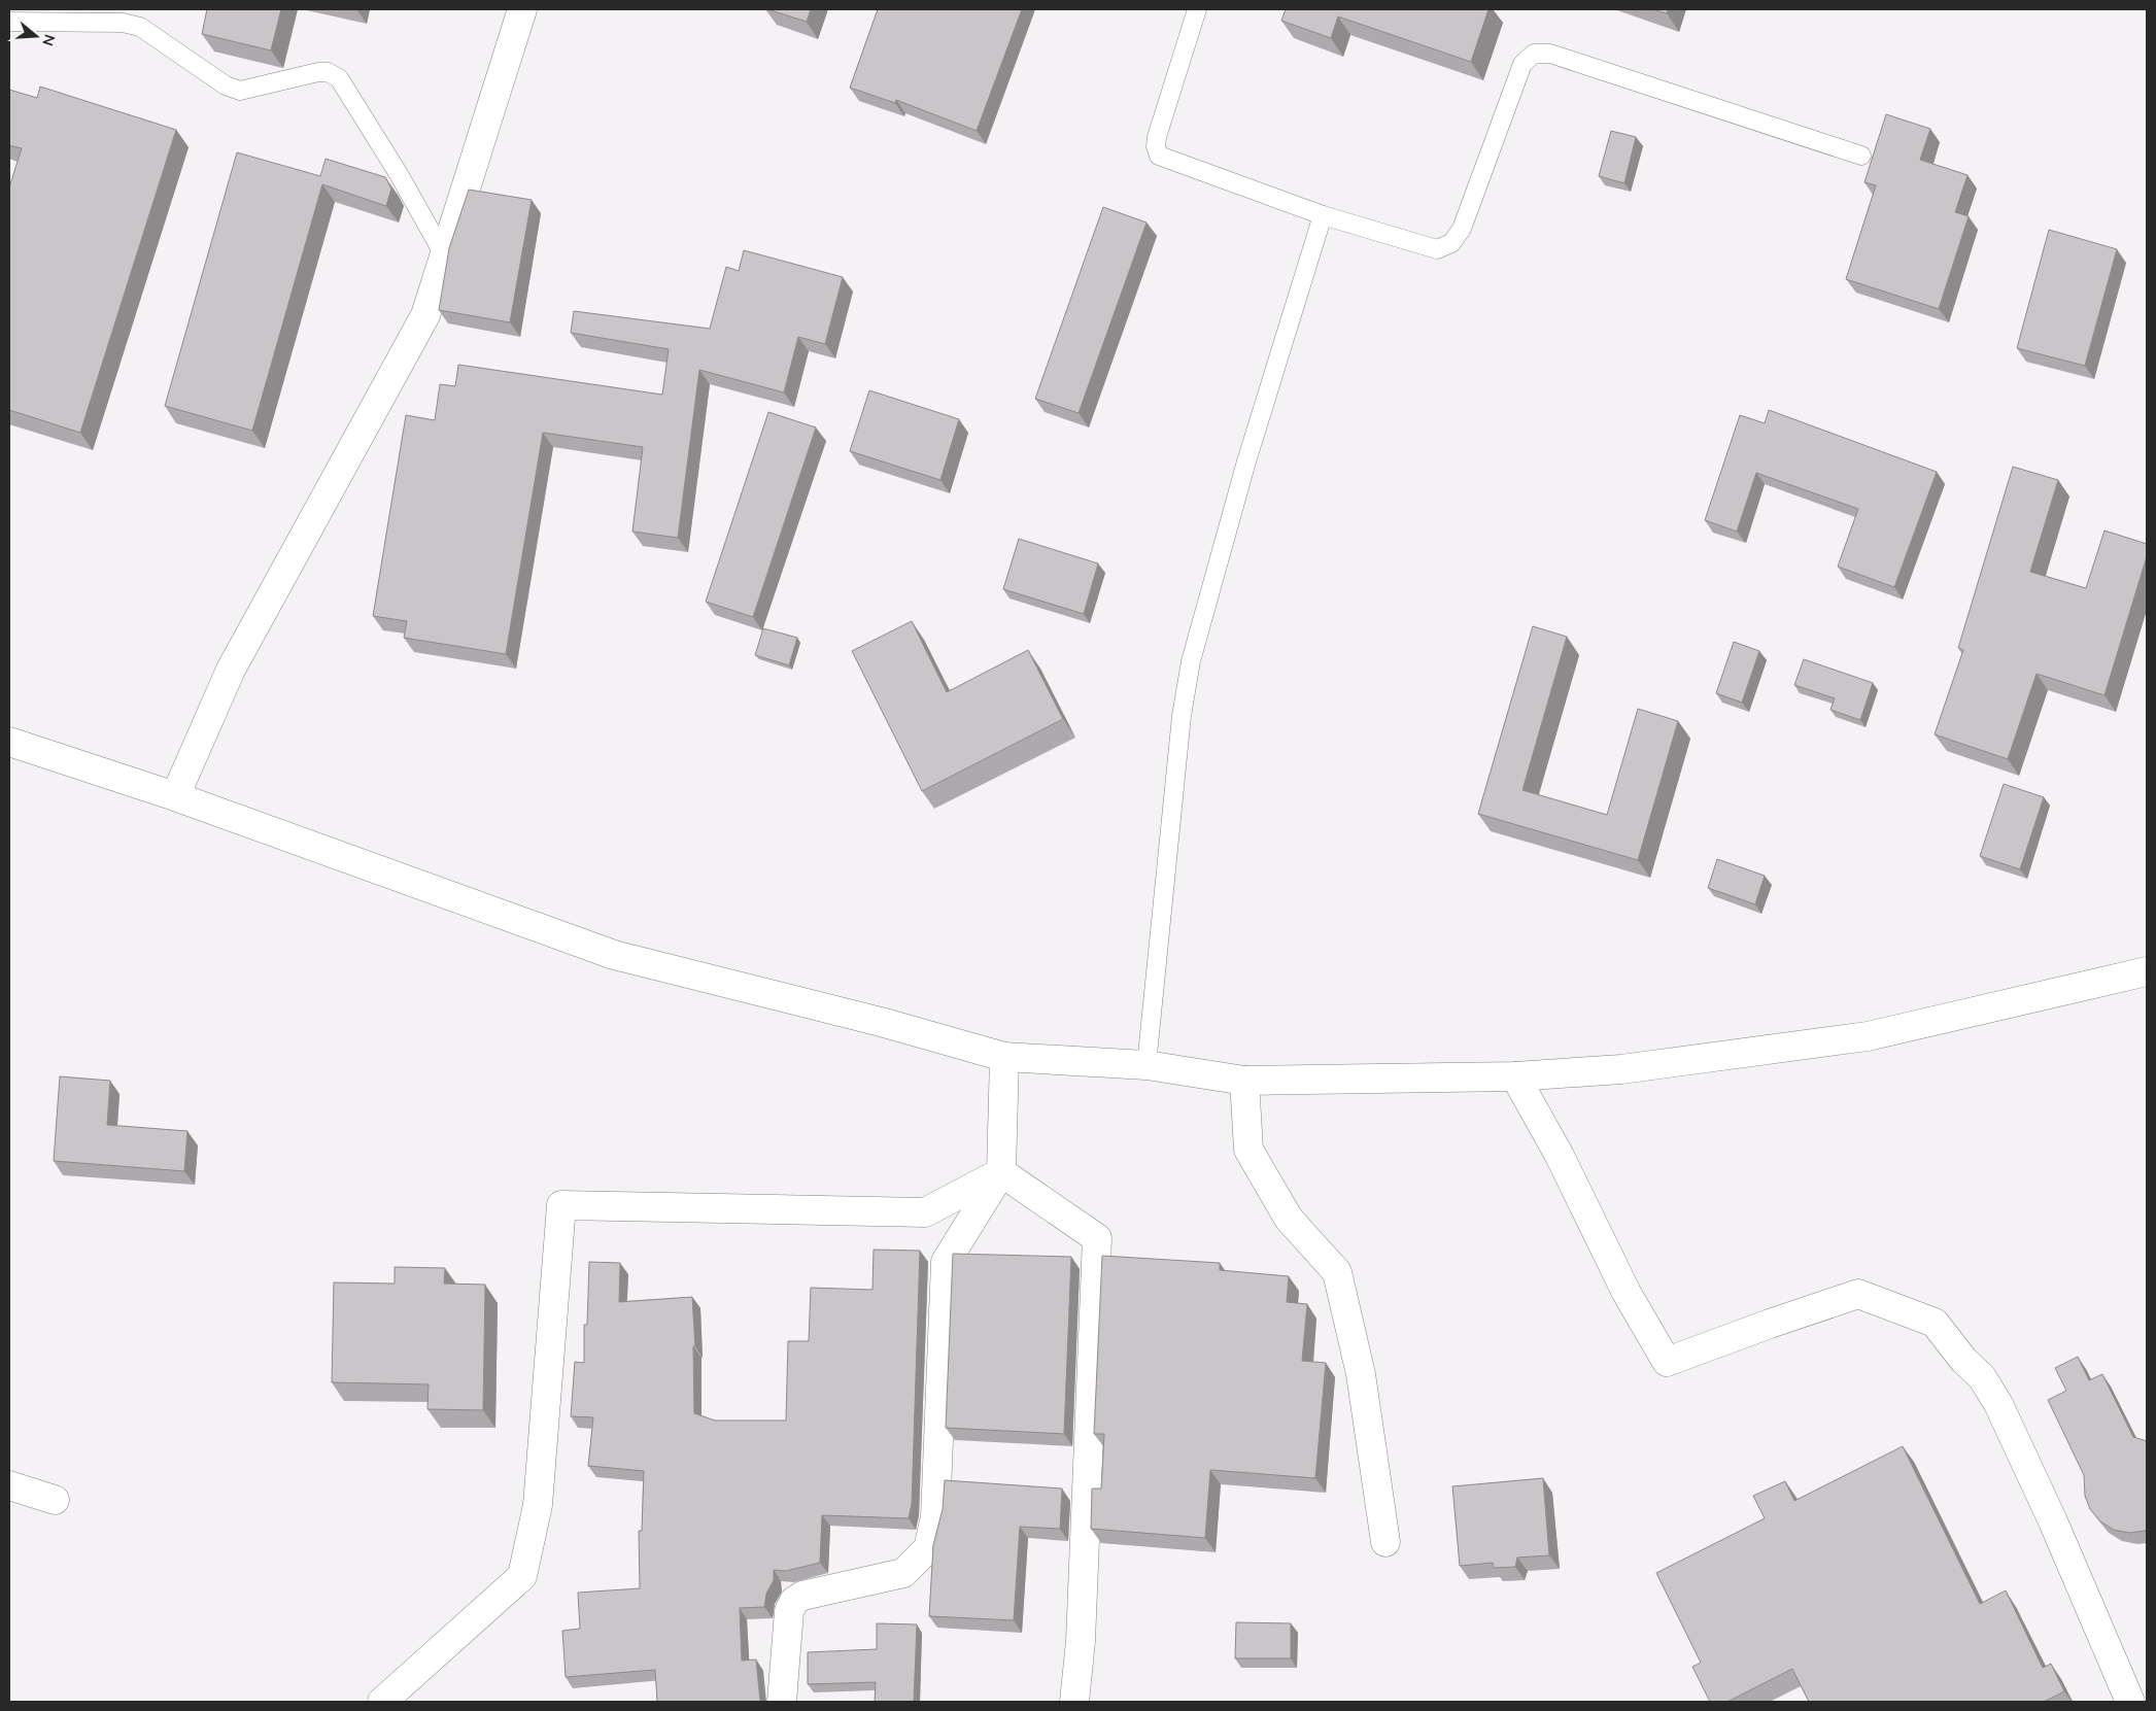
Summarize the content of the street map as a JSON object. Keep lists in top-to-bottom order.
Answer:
{
  "north": "right"
}
